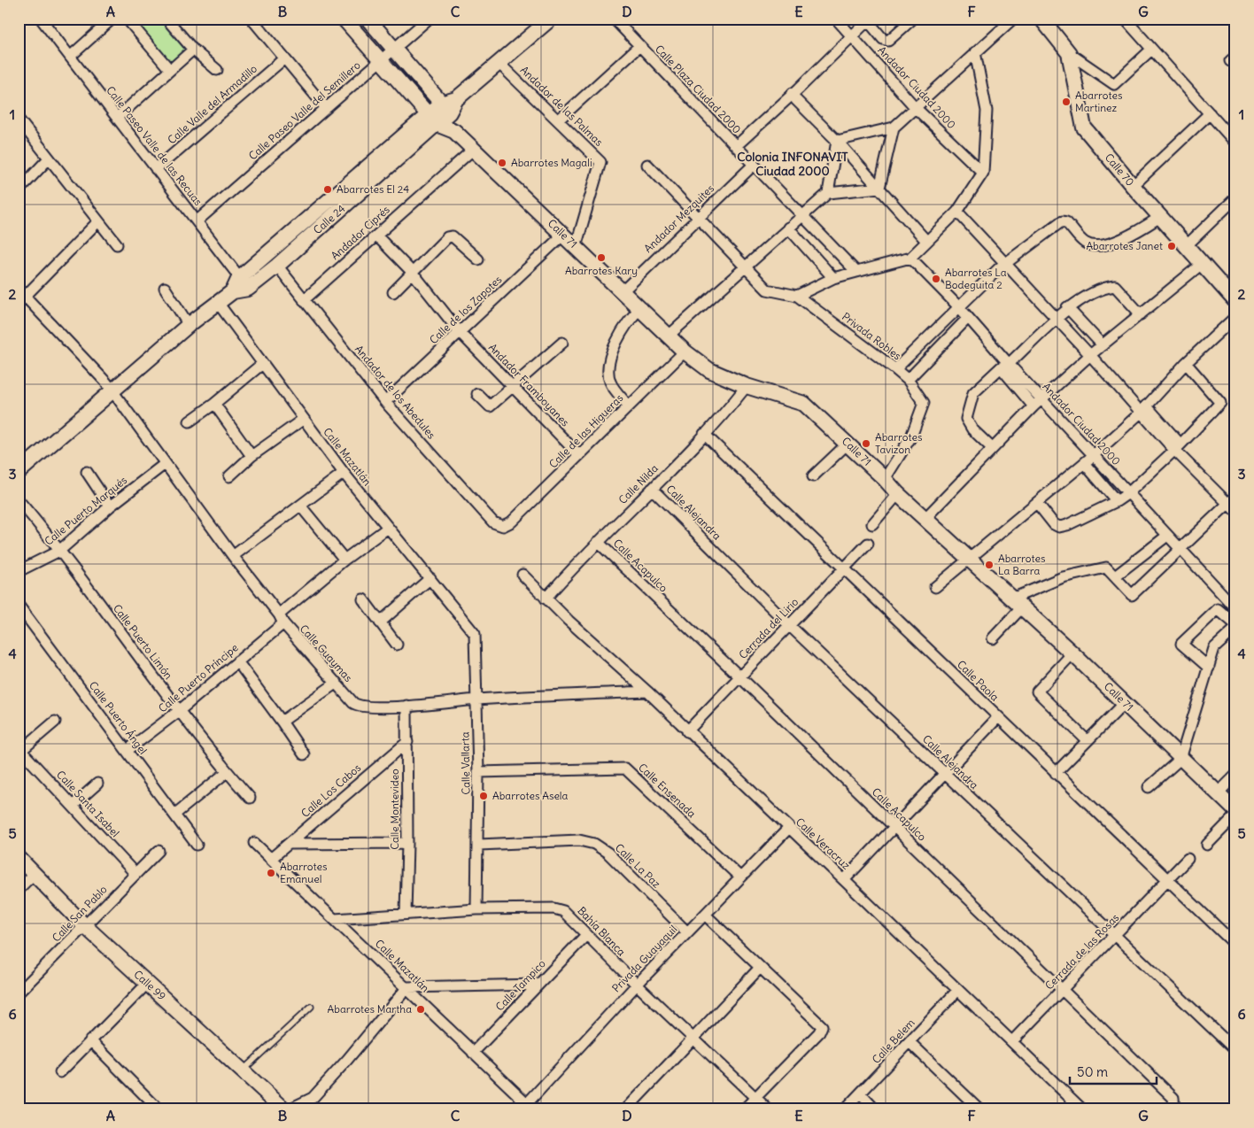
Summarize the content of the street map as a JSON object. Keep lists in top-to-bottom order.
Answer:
{
  "streets": {
    "street": [
      "Andador Ciudad 2000",
      "Calle Plaza Ciudad 2000",
      "Calle Valle del Armadillo",
      "Andador de las Palmas",
      "Calle Paseo Valle del Semillero",
      "Calle Paseo Valle de las Recuas",
      "Calle 70",
      "Andador Mezquites",
      "Calle 24",
      "Andador Ciprés",
      "Calle 71",
      "Calle de los Zapotes",
      "Privada Robles",
      "Andador Framboyanes",
      "Andador de los Abedules",
      "Calle de las Higueras",
      "Calle Mazatlán",
      "Calle Nilda",
      "Calle Puerto Marqués",
      "Calle Alejandra",
      "Calle Acapulco",
      "Cerrada del Lirio",
      "Calle Puerto Limón",
      "Calle Guaymas",
      "Calle Puerto Príncipe",
      "Calle Paola",
      "Calle Puerto Ángel",
      "Calle Vallarta",
      "Calle Los Cabos",
      "Calle Ensenada",
      "Calle Santa Isabel",
      "Calle Montevideo",
      "Calle Veracruz",
      "Calle La Paz",
      "Calle San Pablo",
      "Bahía Blanca",
      "Cerrada de las Rosas",
      "Privada Guayaquil",
      "Calle 99",
      "Calle Tampico",
      "Calle Belem"
    ]
  },
  "crossings": [
    ["Calle Plaza Ciudad 2000", "Andador Mezquites"],
    ["Calle Valle del Armadillo", "Calle Paseo Valle de las Recuas"],
    ["Andador de las Palmas", "Calle 24"],
    ["Andador de las Palmas", "Calle 71"],
    ["Calle Paseo Valle del Semillero", "Calle Paseo Valle de las Recuas"],
    ["Calle Paseo Valle de las Recuas", "Calle 24"],
    ["Andador Mezquites", "Calle 71"],
    ["Calle 24", "Calle 71"],
    ["Calle 24", "Andador de los Abedules"],
    ["Calle 24", "Calle Mazatlán"],
    ["Calle 24", "Calle Guaymas"],
    ["Andador Ciprés", "Calle 71"],
    ["Andador Ciprés", "Andador Framboyanes"],
    ["Andador Ciprés", "Andador de los Abedules"],
    ["Calle 71", "Calle de los Zapotes"],
    ["Calle 71", "Privada Robles"],
    ["Calle 71", "Calle de las Higueras"],
    ["Calle 71", "Calle Nilda"],
    ["Calle de los Zapotes", "Andador Framboyanes"],
    ["Calle de los Zapotes", "Andador de los Abedules"],
    ["Andador Framboyanes", "Calle de las Higueras"],
    ["Andador de los Abedules", "Calle de las Higueras"],
    ["Calle Mazatlán", "Calle Puerto Príncipe"],
    ["Calle Mazatlán", "Calle Vallarta"],
    ["Calle Mazatlán", "Calle Los Cabos"],
    ["Calle Mazatlán", "Bahía Blanca"],
    ["Calle Mazatlán", "Privada Guayaquil"],
    ["Calle Mazatlán", "Calle Tampico"],
    ["Calle Nilda", "Calle Alejandra"],
    ["Calle Nilda", "Calle Acapulco"],
    ["Calle Nilda", "Calle Paola"],
    ["Calle Nilda", "Calle Veracruz"],
    ["Calle Puerto Marqués", "Calle Puerto Limón"],
    ["Calle Puerto Marqués", "Calle Guaymas"],
    ["Calle Alejandra", "Cerrada del Lirio"],
    ["Calle Alejandra", "Cerrada de las Rosas"],
    ["Calle Acapulco", "Cerrada del Lirio"],
    ["Calle Acapulco", "Cerrada de las Rosas"],
    ["Cerrada del Lirio", "Calle Paola"],
    ["Cerrada del Lirio", "Calle Veracruz"],
    ["Calle Puerto Limón", "Calle Puerto Príncipe"],
    ["Calle Guaymas", "Calle Puerto Príncipe"],
    ["Calle Guaymas", "Calle Vallarta"],
    ["Calle Guaymas", "Calle Montevideo"],
    ["Calle Guaymas", "Calle Veracruz"],
    ["Calle Puerto Príncipe", "Calle Puerto Ángel"],
    ["Calle Paola", "Cerrada de las Rosas"],
    ["Calle Vallarta", "Calle Ensenada"],
    ["Calle Vallarta", "Calle La Paz"],
    ["Calle Vallarta", "Bahía Blanca"],
    ["Calle Los Cabos", "Calle Montevideo"],
    ["Calle Ensenada", "Privada Guayaquil"],
    ["Calle Santa Isabel", "Calle San Pablo"],
    ["Calle Montevideo", "Bahía Blanca"],
    ["Calle Veracruz", "Cerrada de las Rosas"],
    ["Calle Veracruz", "Privada Guayaquil"],
    ["Calle Veracruz", "Calle Belem"],
    ["Calle La Paz", "Privada Guayaquil"],
    ["Calle San Pablo", "Calle 99"],
    ["Bahía Blanca", "Privada Guayaquil"],
    ["Bahía Blanca", "Calle Tampico"]
  ],
  "districts": ["Colonia INFONAVIT Ciudad 2000"],
  "places": [
    "Abarrotes Martinez",
    "Abarrotes Magali",
    "Abarrotes El 24",
    "Abarrotes Janet",
    "Abarrotes Kary",
    "Abarrotes La Bodeguita 2",
    "Abarrotes Tavizon",
    "Abarrotes La Barra",
    "Abarrotes Asela",
    "Abarrotes Emanuel",
    "Abarrotes Martha"
  ],
  "scale_bar": "50 m",
  "grid": {
    "columns": [
      "A",
      "B",
      "C",
      "D",
      "E",
      "F",
      "G"
    ],
    "rows": [
      "1",
      "2",
      "3",
      "4",
      "5",
      "6"
    ]
  }
}
